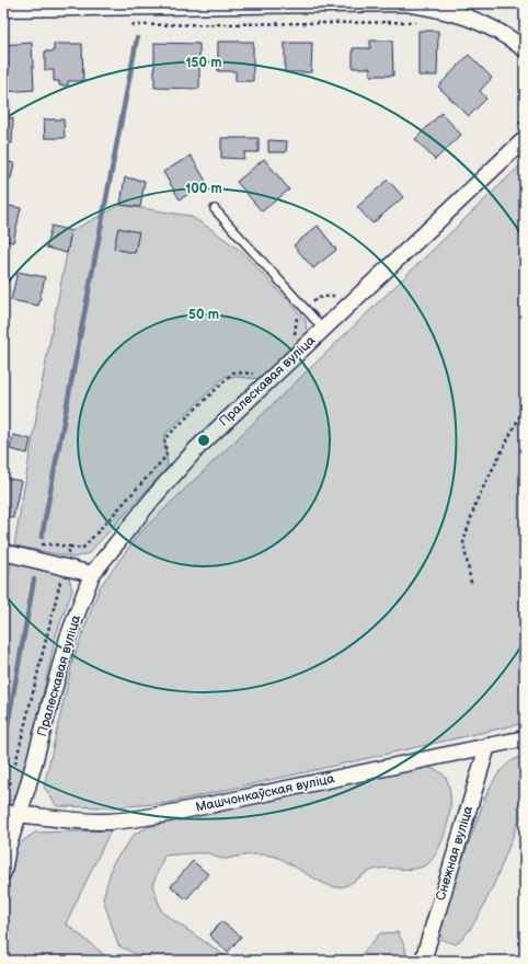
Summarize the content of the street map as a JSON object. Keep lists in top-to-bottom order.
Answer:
{
  "streets": {
    "street": ["Пралескавая вуліца", "Машчонкаўская вуліца", "Снежная вуліца"]
  },
  "crossings": [
    ["Пралескавая вуліца", "Машчонкаўская вуліца"],
    ["Машчонкаўская вуліца", "Снежная вуліца"]
  ],
  "rings": ["150 m", "100 m", "50 m"]
}
